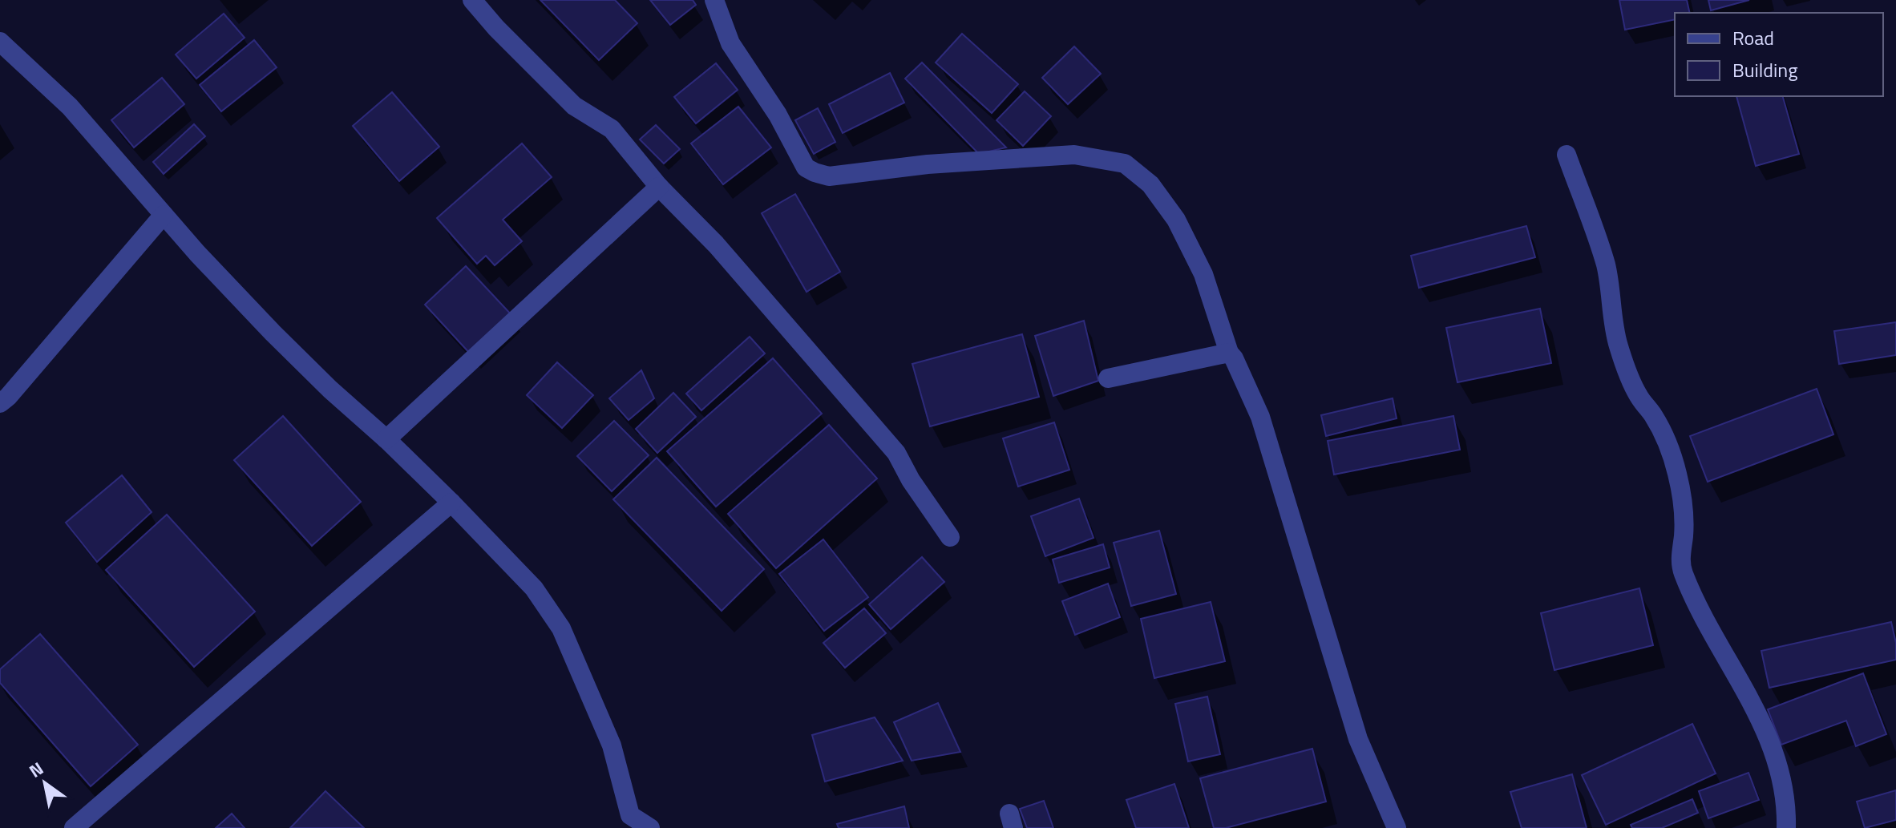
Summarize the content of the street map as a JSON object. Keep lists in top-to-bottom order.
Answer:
{
  "legend": ["Road", "Building"],
  "north": "top left"
}
